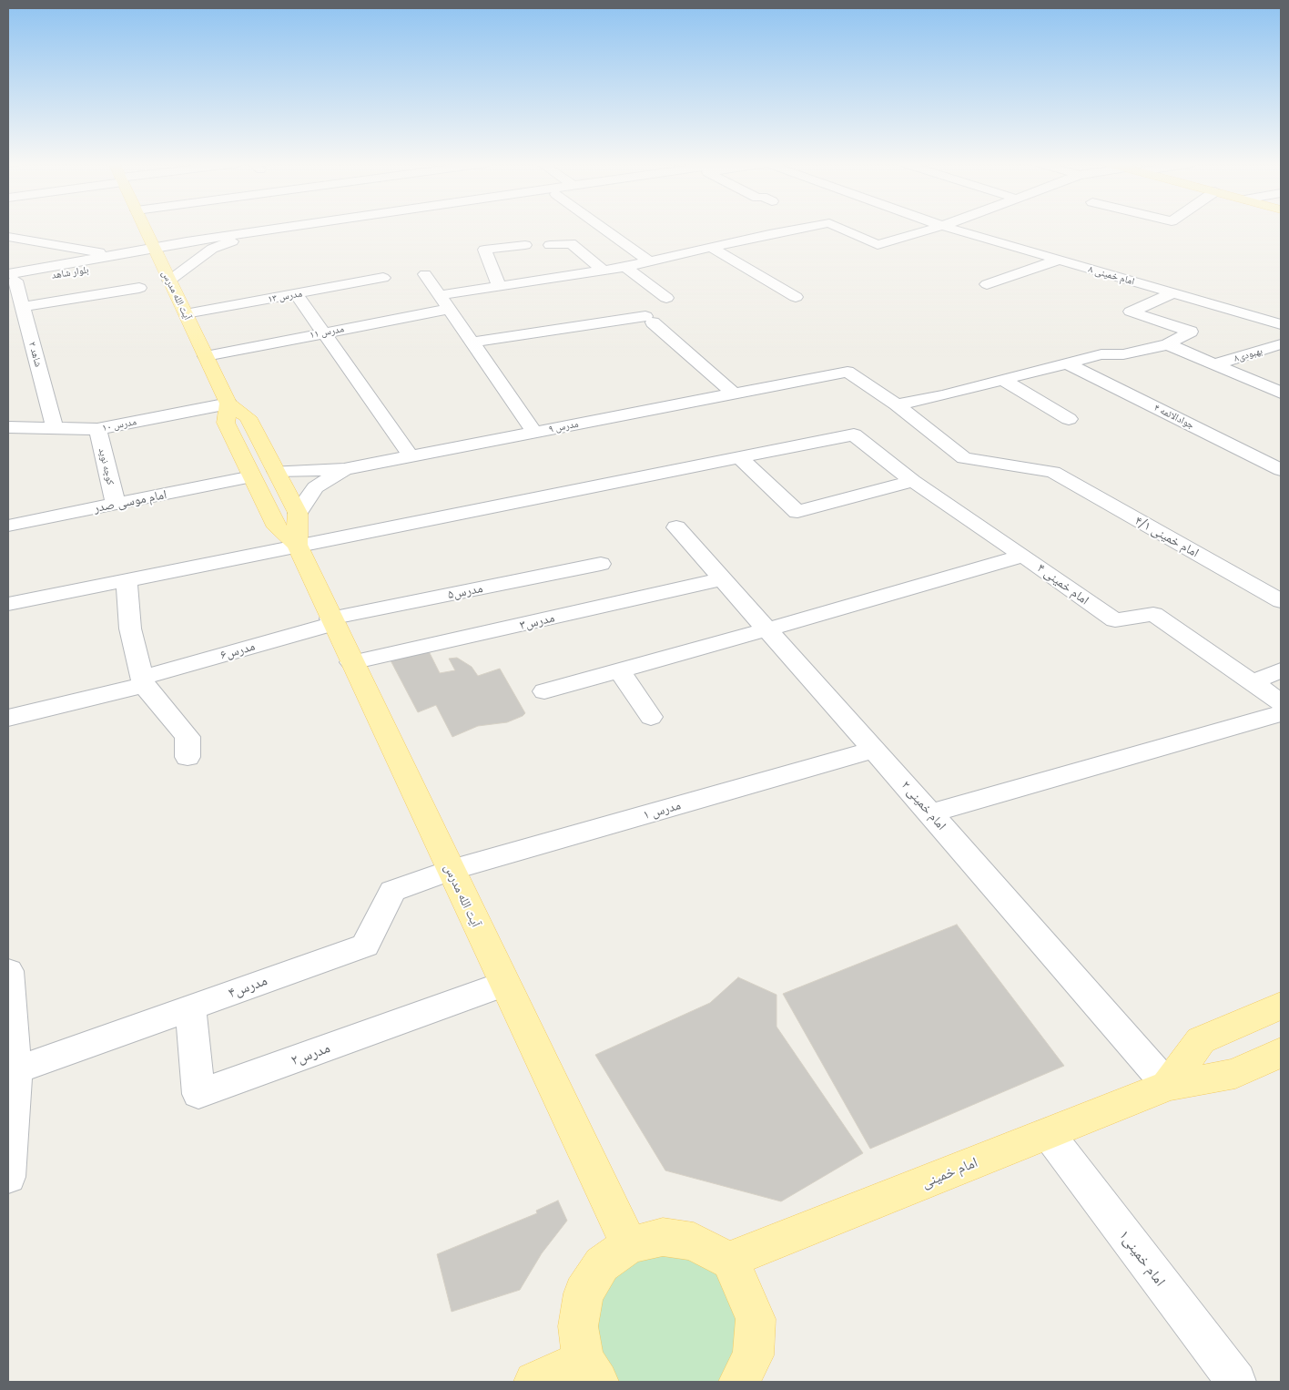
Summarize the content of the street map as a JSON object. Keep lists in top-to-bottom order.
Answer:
{
  "streets": {
    "main road": ["آیت الله مدرس", "امام خمینی"],
    "street": [
      "بلوار شاهد",
      "امام خمینی ۸",
      "مدرس ۱۳",
      "مدرس ۱۱",
      "شاهد ۲",
      "بهبودی۸",
      "جوادالائمه ۴",
      "مدرس ۱۰",
      "مدرس ۹",
      "کوچه نوید",
      "امام موسی صدر",
      "امام خمینی ۴/۱",
      "امام خمینی ۴",
      "مدرس۵",
      "مدرس۳",
      "مدرس۶",
      "امام خمینی ۲",
      "مدرس ۱",
      "مدرس۴",
      "مدرس۲",
      "امام خمینی۱"
    ]
  },
  "crossings": [
    ["بلوار شاهد", "آیت الله مدرس"],
    ["بلوار شاهد", "شاهد ۲"],
    ["آیت الله مدرس", "مدرس ۱۳"],
    ["آیت الله مدرس", "مدرس ۱۱"],
    ["آیت الله مدرس", "مدرس ۱۰"],
    ["آیت الله مدرس", "مدرس ۹"],
    ["آیت الله مدرس", "امام موسی صدر"],
    ["آیت الله مدرس", "مدرس۵"],
    ["آیت الله مدرس", "مدرس۳"],
    ["آیت الله مدرس", "مدرس۶"],
    ["آیت الله مدرس", "مدرس ۱"],
    ["آیت الله مدرس", "مدرس۴"],
    ["آیت الله مدرس", "مدرس۲"],
    ["شاهد ۲", "مدرس ۱۰"],
    ["مدرس ۱۰", "کوچه نوید"],
    ["مدرس ۹", "امام خمینی ۴/۱"],
    ["کوچه نوید", "امام موسی صدر"],
    ["مدرس۵", "مدرس۶"],
    ["مدرس۳", "امام خمینی ۲"],
    ["امام خمینی ۲", "مدرس ۱"],
    ["امام خمینی ۲", "امام خمینی"],
    ["مدرس ۱", "مدرس۴"],
    ["مدرس۴", "مدرس۲"],
    ["امام خمینی", "امام خمینی۱"]
  ]
}
